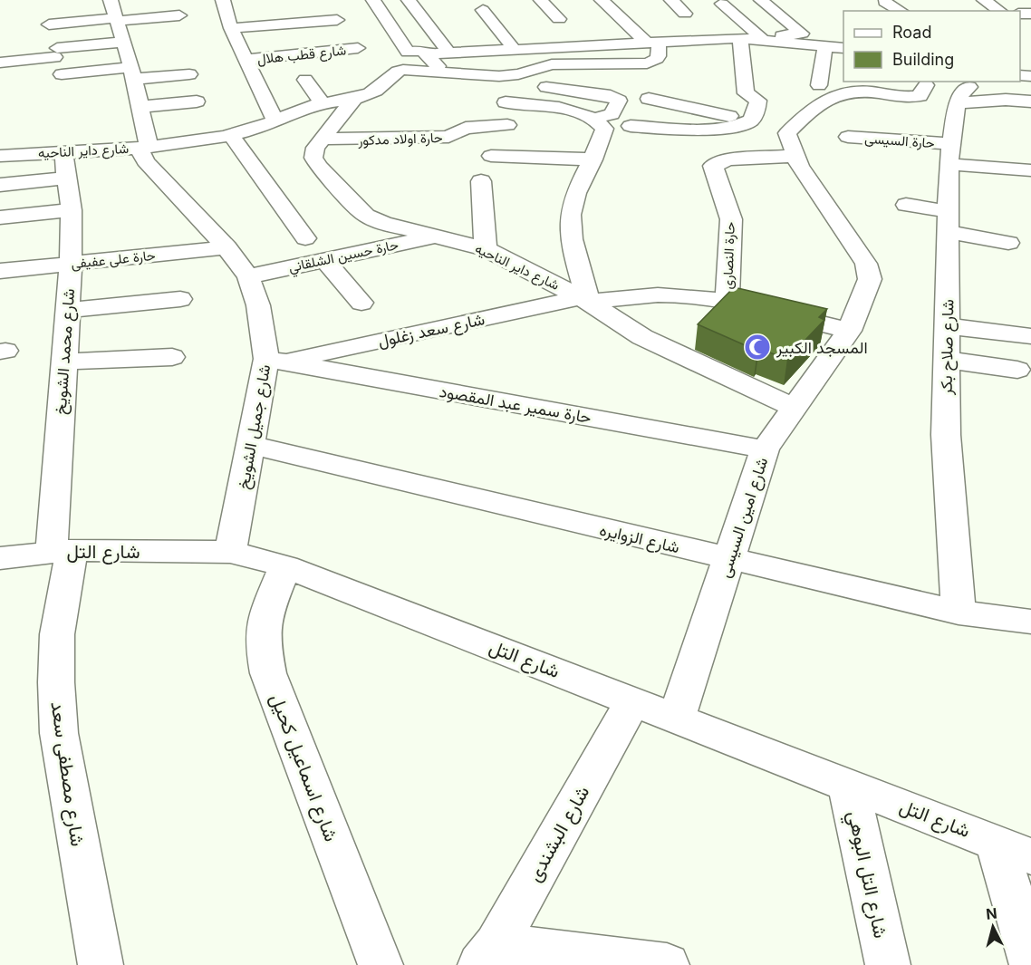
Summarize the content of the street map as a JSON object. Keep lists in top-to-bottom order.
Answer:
{
  "streets": {
    "street": [
      "شارع قطب هلال",
      "حارة اولاد مدكور",
      "حارة السيسى",
      "شارع داير الناحيه",
      "حارة حسين الشلقاني",
      "حارة النصارى",
      "حارة على عفيفى",
      "شارع سعد زغلول",
      "شارع صلاح بكر",
      "شارع محمد الشويخ",
      "حارة سمير عبد المقصود",
      "شارع جميل الشويخ",
      "شارع امين السيسى",
      "شارع الزوايره",
      "شارع التل",
      "شارع اسماعيل كحيل",
      "شارع مصطفى سعد",
      "شارع البشندى",
      "شارع التل البوهي"
    ]
  },
  "crossings": [
    ["حارة اولاد مدكور", "شارع داير الناحيه"],
    ["حارة السيسى", "شارع صلاح بكر"],
    ["شارع داير الناحيه", "حارة حسين الشلقاني"],
    ["شارع داير الناحيه", "شارع سعد زغلول"],
    ["شارع داير الناحيه", "شارع محمد الشويخ"],
    ["شارع داير الناحيه", "شارع جميل الشويخ"],
    ["شارع داير الناحيه", "شارع امين السيسى"],
    ["حارة حسين الشلقاني", "شارع جميل الشويخ"],
    ["حارة النصارى", "شارع سعد زغلول"],
    ["حارة على عفيفى", "شارع محمد الشويخ"],
    ["حارة على عفيفى", "شارع جميل الشويخ"],
    ["شارع سعد زغلول", "حارة سمير عبد المقصود"],
    ["شارع سعد زغلول", "شارع جميل الشويخ"],
    ["شارع سعد زغلول", "شارع امين السيسى"],
    ["شارع صلاح بكر", "شارع الزوايره"],
    ["شارع محمد الشويخ", "شارع التل"],
    ["شارع محمد الشويخ", "شارع مصطفى سعد"],
    ["حارة سمير عبد المقصود", "شارع جميل الشويخ"],
    ["حارة سمير عبد المقصود", "شارع امين السيسى"],
    ["شارع جميل الشويخ", "شارع الزوايره"],
    ["شارع جميل الشويخ", "شارع التل"],
    ["شارع امين السيسى", "شارع الزوايره"],
    ["شارع امين السيسى", "شارع التل"],
    ["شارع التل", "شارع اسماعيل كحيل"],
    ["شارع التل", "شارع مصطفى سعد"],
    ["شارع التل", "شارع البشندى"],
    ["شارع التل", "شارع التل البوهي"]
  ],
  "places": {
    "mosque": ["المسجد الكبير"]
  },
  "legend": ["Road", "Building"],
  "north": "top"
}
